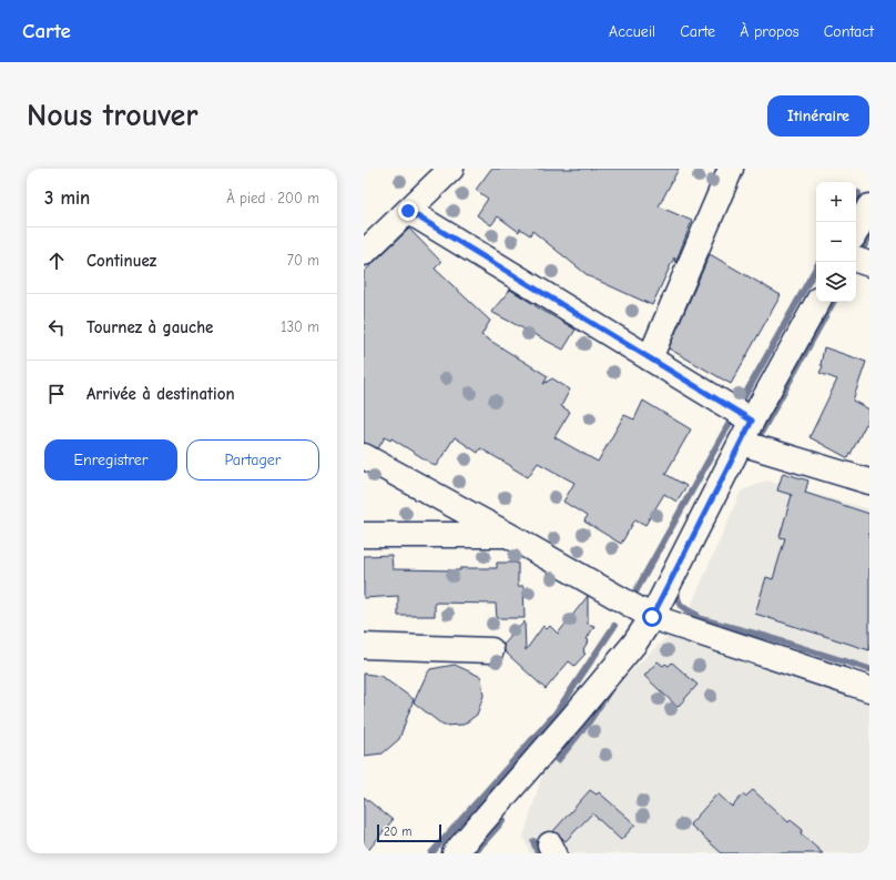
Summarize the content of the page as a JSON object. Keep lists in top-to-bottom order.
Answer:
{
  "scale_bar": "20 m",
  "page": {
    "header": "Carte",
    "nav": [
      "Accueil",
      "Carte",
      "À propos",
      "Contact"
    ],
    "buttons": [
      "Itinéraire",
      ["Enregistrer", "Partager"]
    ],
    "title": "Nous trouver",
    "heading": ["3 min", "À pied · 200 m"],
    "map_buttons": ["+", "−"],
    "list": [
      ["Continuez", "70 m"],
      ["Tournez à gauche", "130 m"],
      "Arrivée à destination"
    ],
    "scale": "20 m"
  }
}
